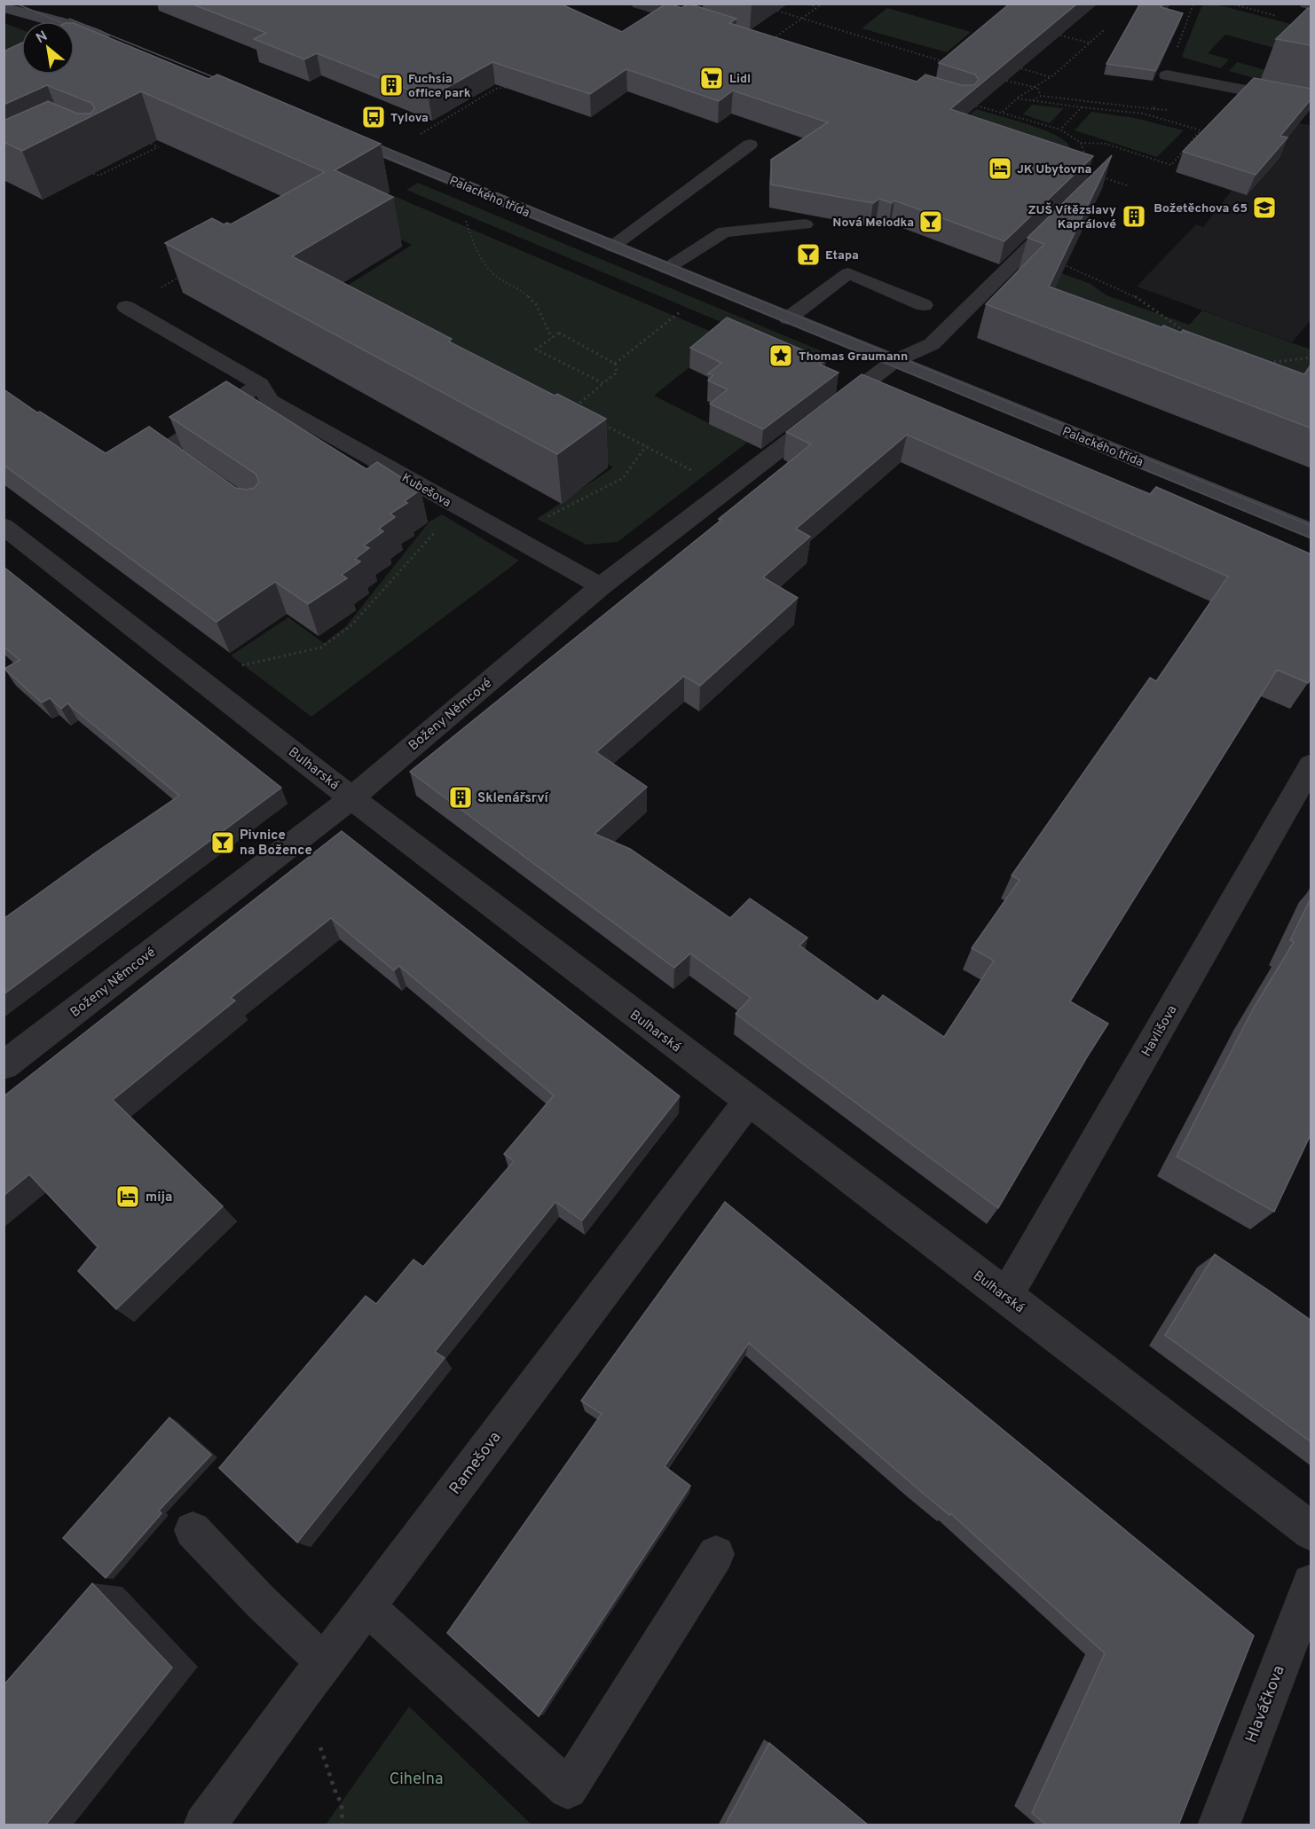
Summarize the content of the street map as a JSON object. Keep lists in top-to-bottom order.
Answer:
{
  "streets": {
    "street": [
      "Palackého třída",
      "Kubešova",
      "Boženy Němcové",
      "Bulharská",
      "Havlišova",
      "Ramešova",
      "Hlaváčkova"
    ]
  },
  "crossings": [
    ["Palackého třída", "Boženy Němcové"],
    ["Kubešova", "Boženy Němcové"],
    ["Boženy Němcové", "Bulharská"],
    ["Bulharská", "Havlišova"],
    ["Bulharská", "Ramešova"]
  ],
  "parks": ["Cihelna"],
  "places": {
    "supermarket": ["Lidl"],
    "building": ["Fuchsia office park", "ZUŠ Vítězslavy Kaprálové", "Sklenářsrví"],
    "bus stop": ["Tylova"],
    "hotel": ["JK Ubytovna", "mija"],
    "school or university": ["Božetěchova 65"],
    "bar": ["Nová Melodka", "Etapa", "Pivnice na Božence"],
    "place": ["Thomas Graumann"]
  },
  "north": "top left"
}
